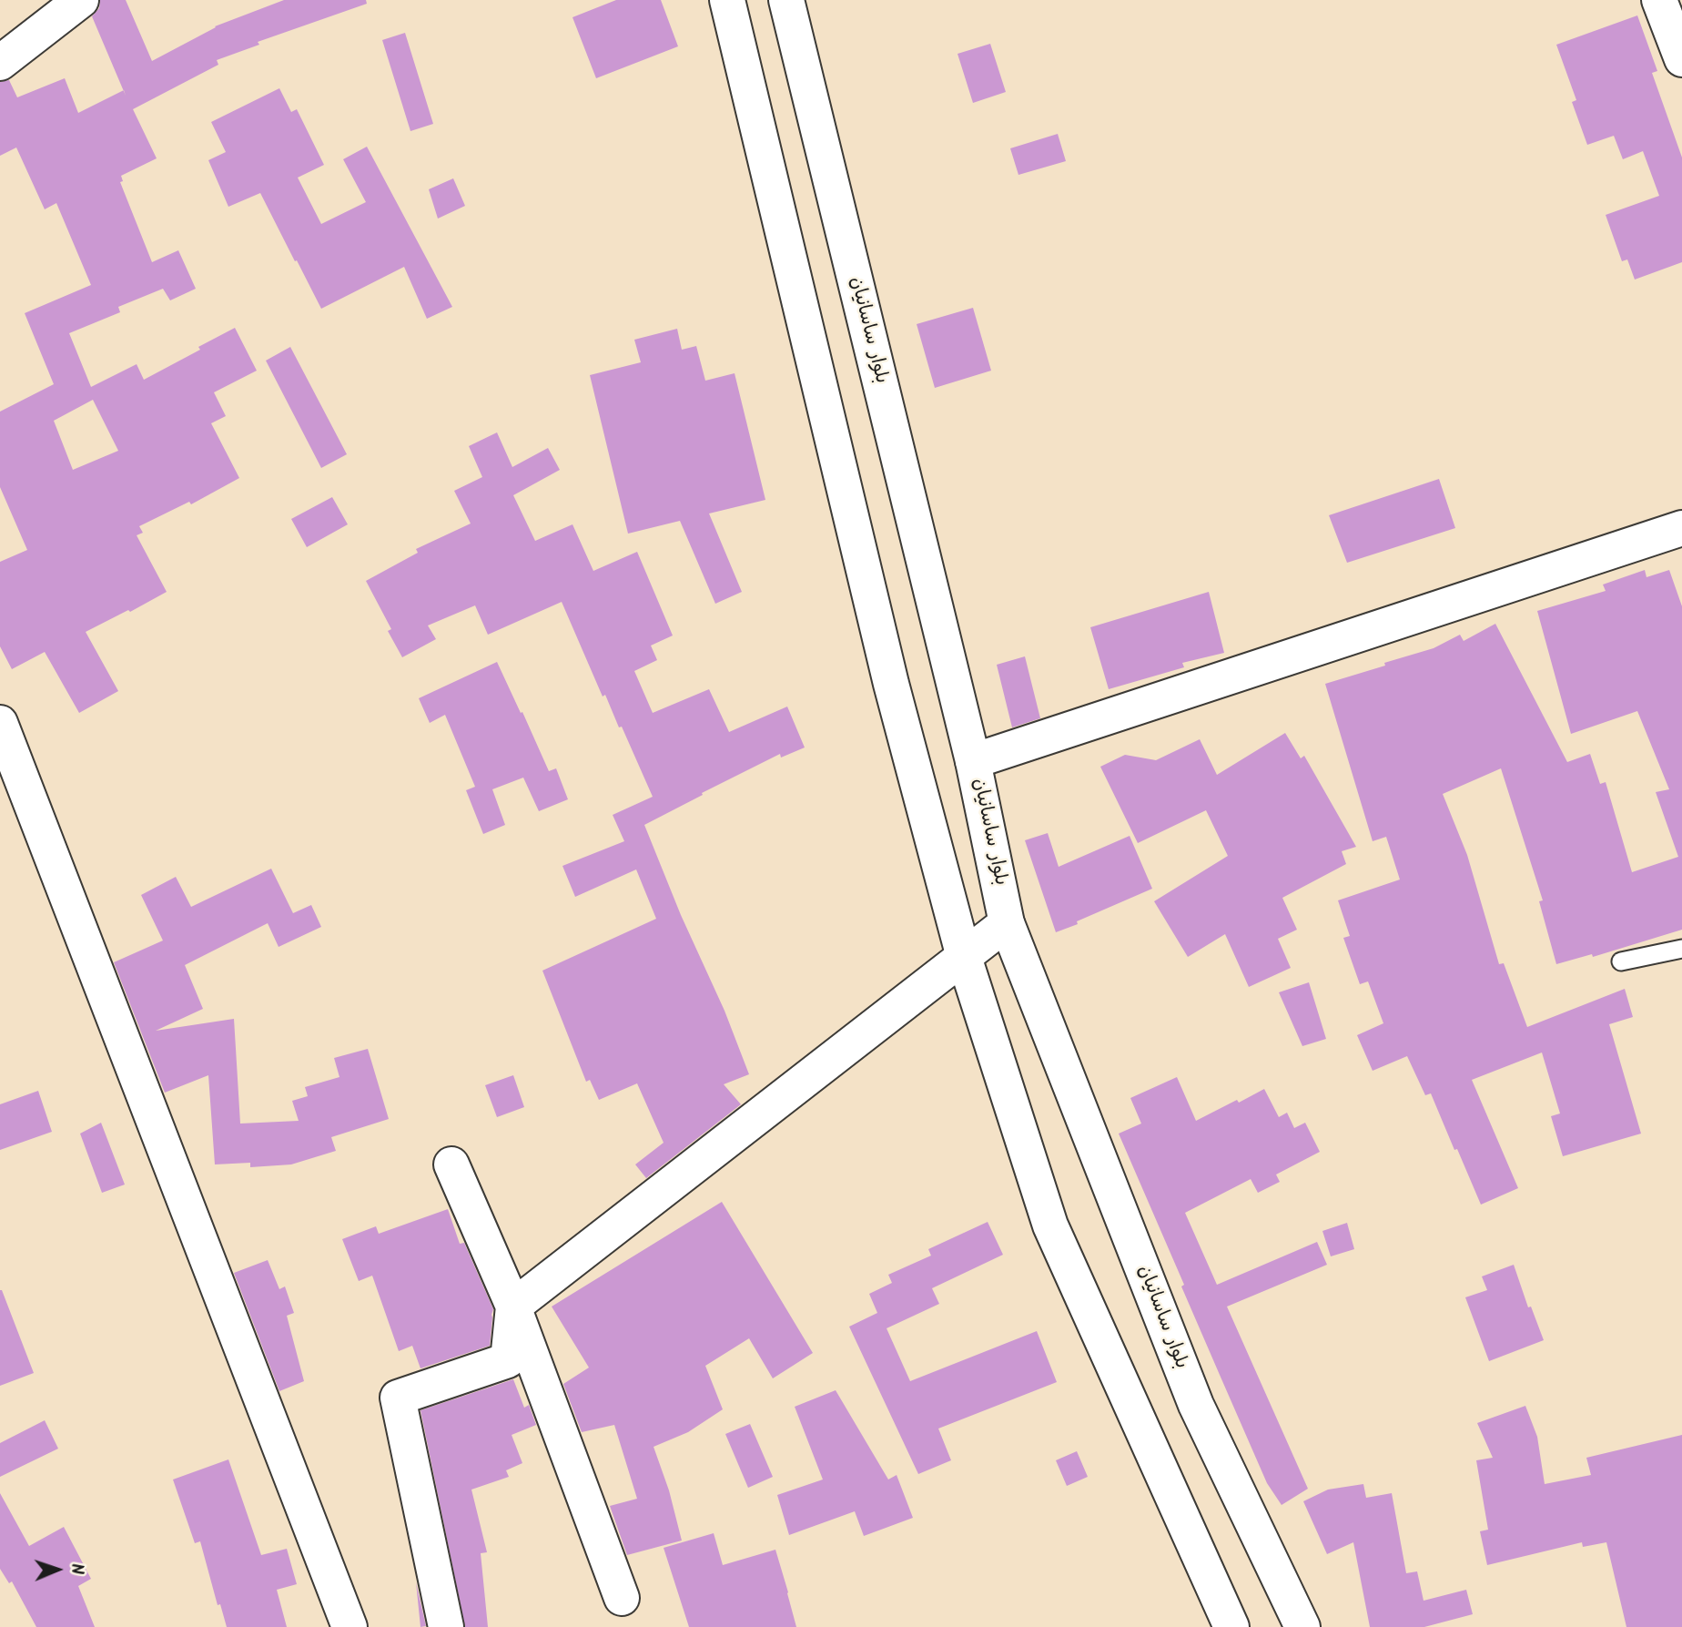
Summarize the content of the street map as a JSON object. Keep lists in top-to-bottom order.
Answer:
{
  "streets": {
    "main road": ["بلوار ساسانیان"]
  },
  "north": "right"
}
